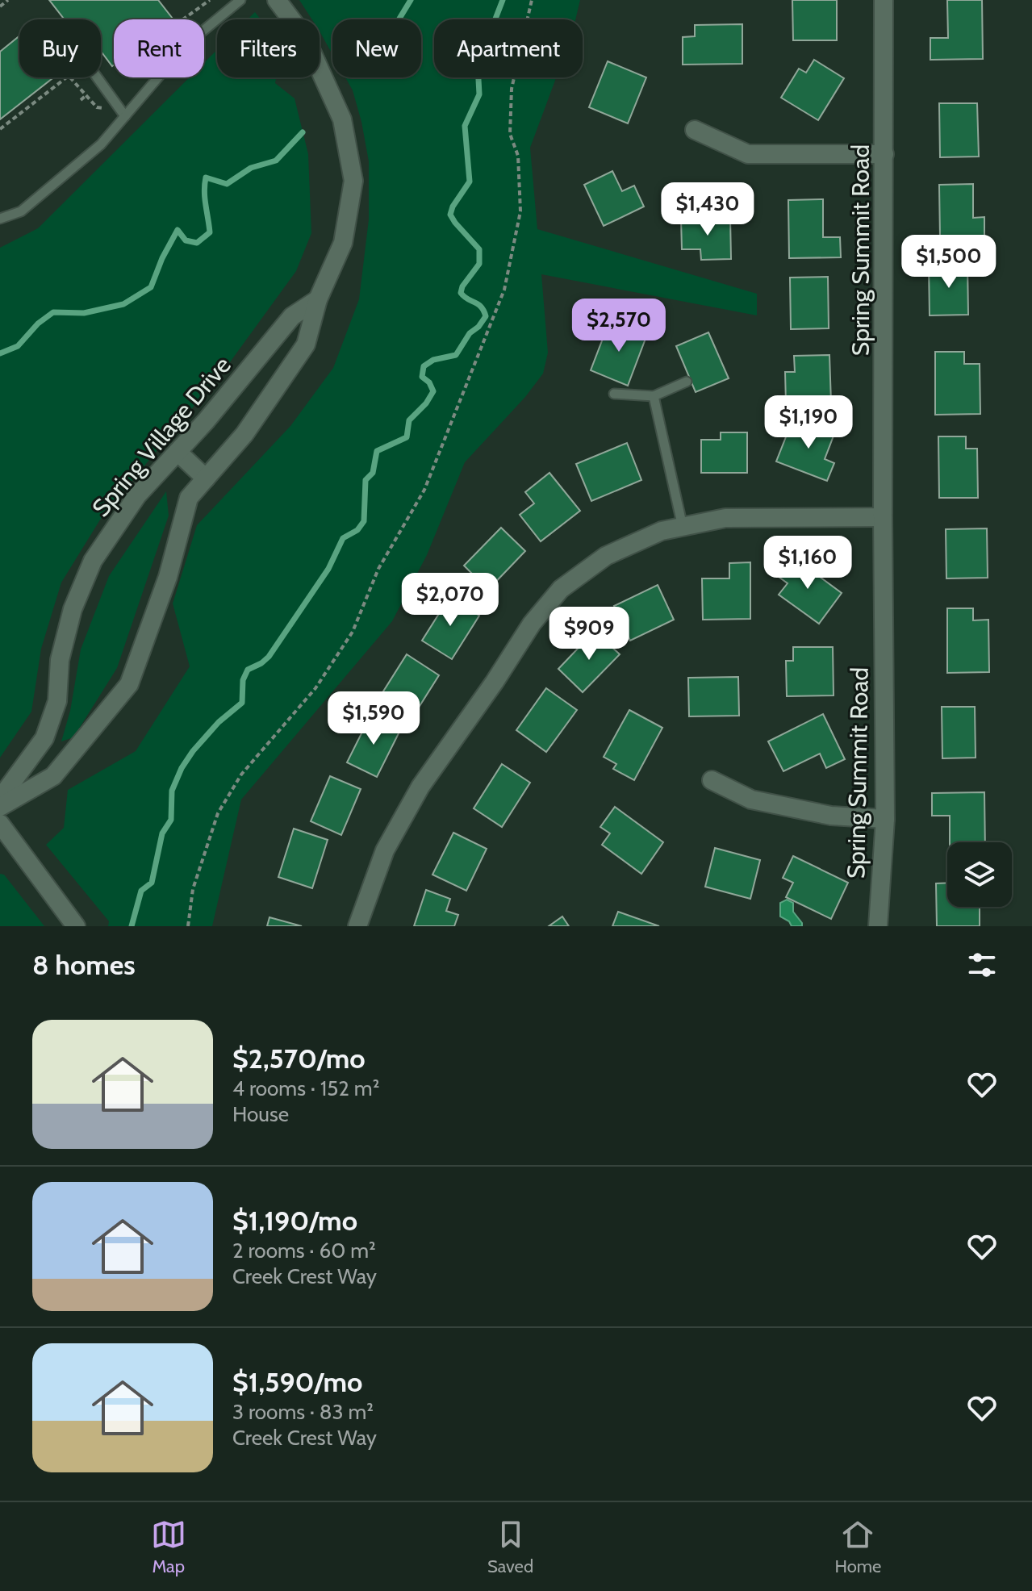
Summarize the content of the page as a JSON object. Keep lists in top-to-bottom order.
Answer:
{
  "streets": {
    "street": ["Spring Summit Road", "Spring Village Drive"]
  },
  "page": {
    "chip": [
      "Buy",
      "Rent",
      "Filters",
      "New",
      "Apartment"
    ],
    "price": [
      "$1,430",
      "$1,500",
      "$2,570",
      "$1,190",
      "$1,160",
      "$2,070",
      "$909",
      "$1,590"
    ],
    "heading": "8 homes",
    "list": [
      {
        "name": "$2,570/mo",
        "note": "4 rooms · 152 m² · House"
      },
      {
        "name": "$1,190/mo",
        "note": "2 rooms · 60 m² · Creek Crest Way"
      },
      {
        "name": "$1,590/mo",
        "note": "3 rooms · 83 m² · Creek Crest Way"
      }
    ],
    "tabs": ["Map", "Saved", "Home"]
  }
}
